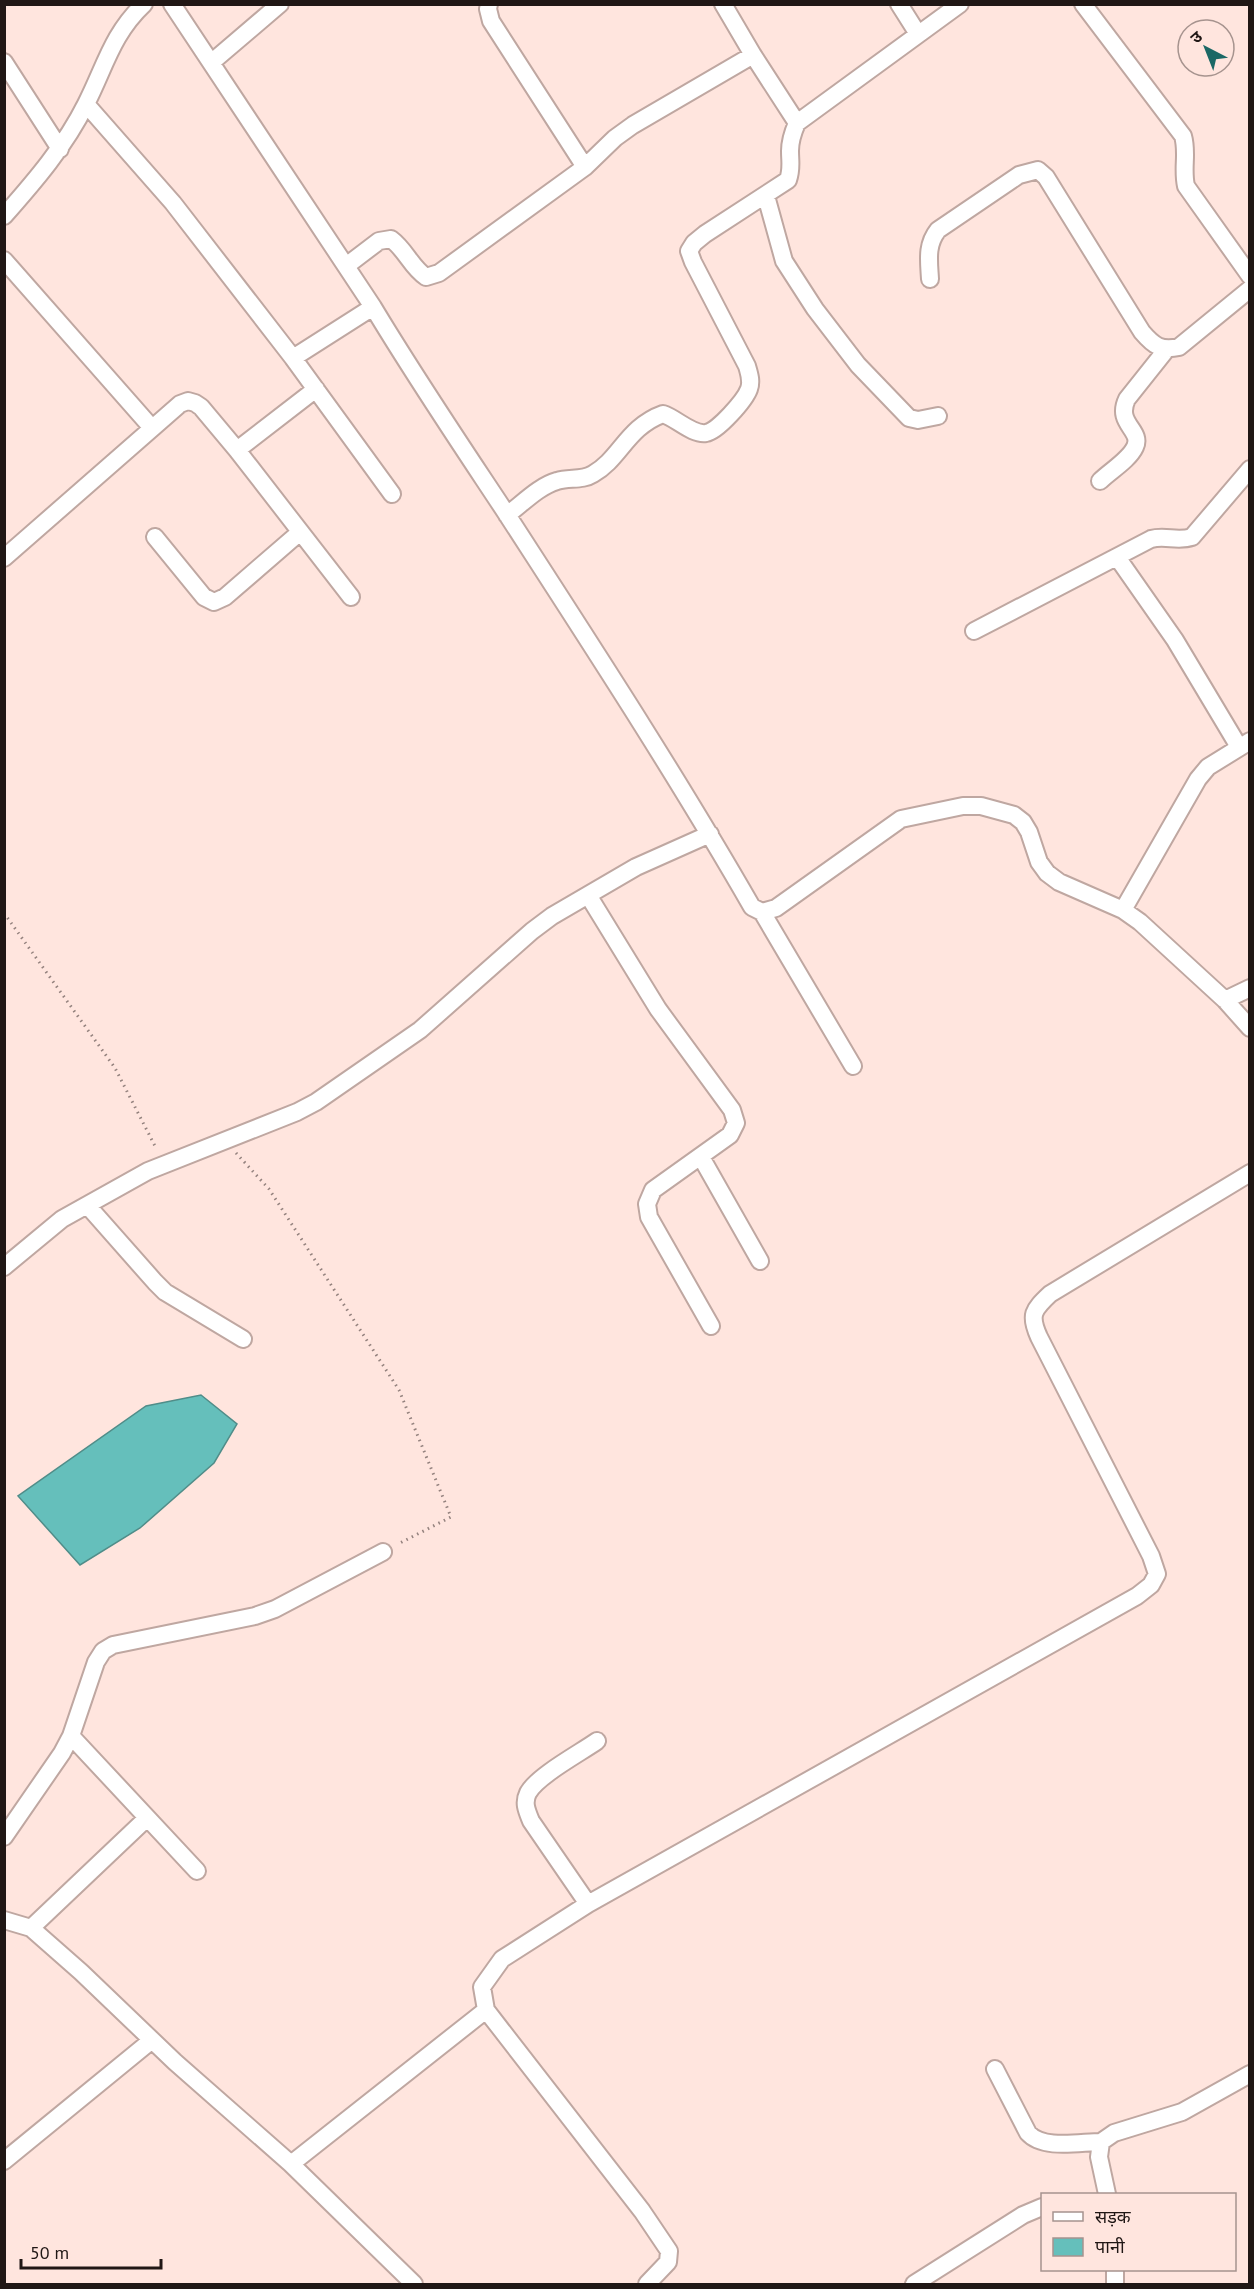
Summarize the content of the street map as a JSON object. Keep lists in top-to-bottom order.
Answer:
{
  "legend": ["सड़क", "पानी"],
  "scale_bar": "50 m",
  "north": "top left"
}
